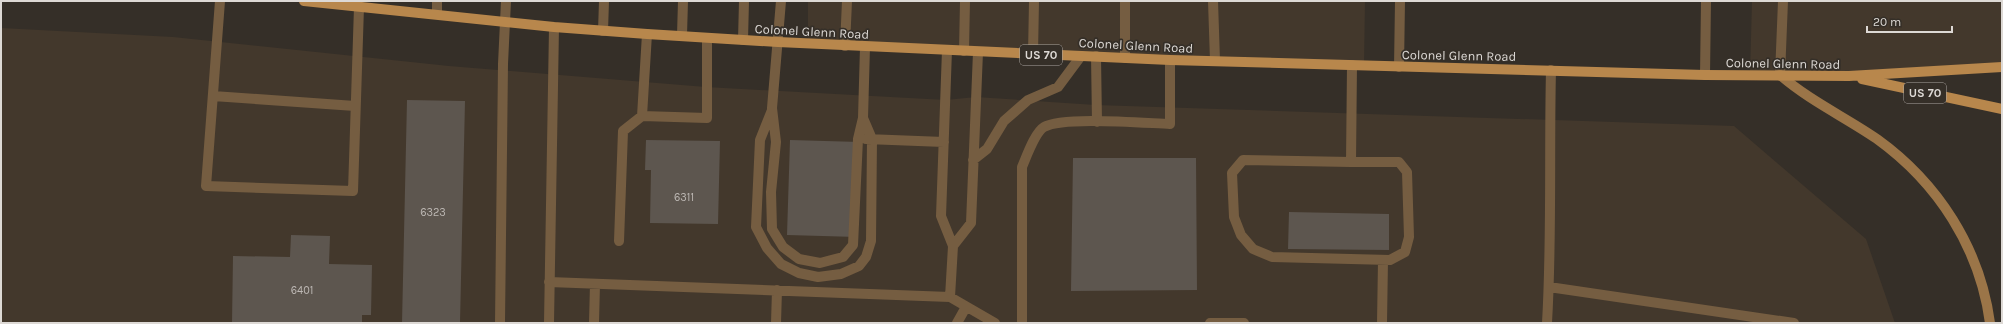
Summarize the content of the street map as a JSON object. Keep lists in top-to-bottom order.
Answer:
{
  "streets": {
    "main road": ["Colonel Glenn Road", "US 70"]
  },
  "house_numbers": ["6311", "6323", "6401"],
  "scale_bar": "20 m"
}
